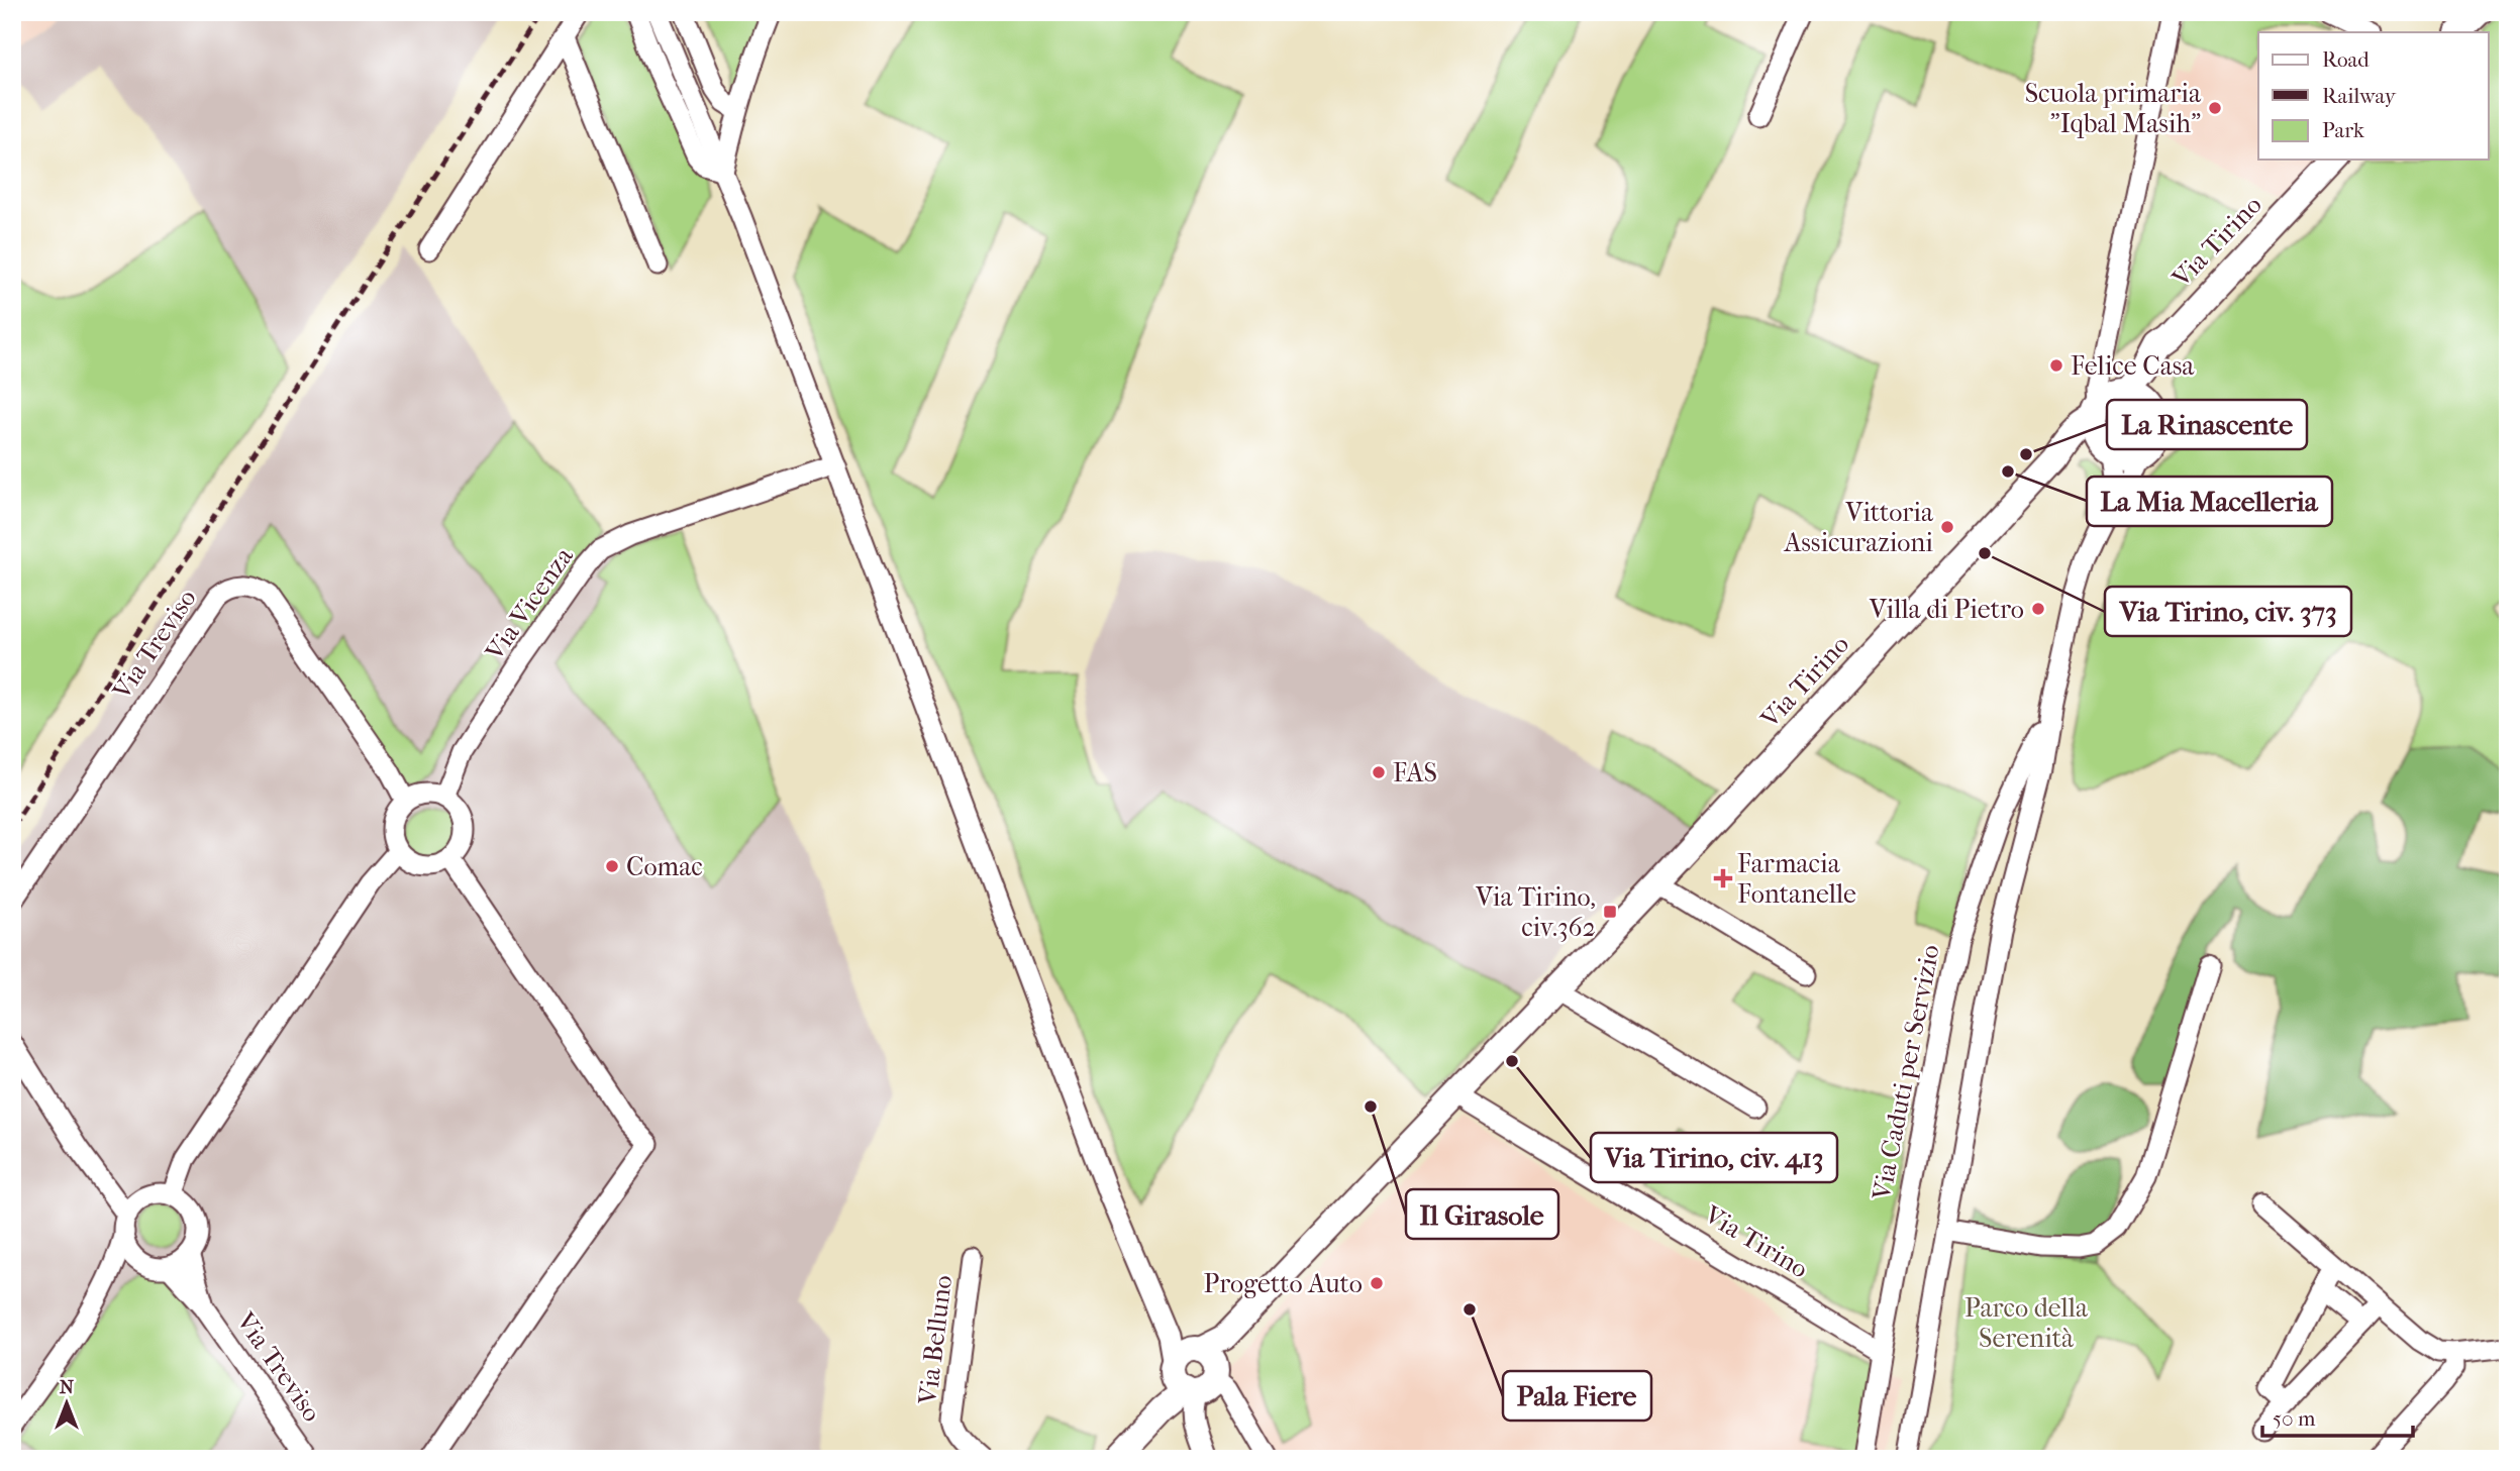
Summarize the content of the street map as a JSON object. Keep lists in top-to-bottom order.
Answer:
{
  "streets": {
    "street": [
      "Via Tirino",
      "Via Vicenza",
      "Via Treviso",
      "Via Caduti per Servizio",
      "Via Belluno"
    ]
  },
  "crossings": [
    ["Via Tirino", "Via Caduti per Servizio"],
    ["Via Vicenza", "Via Treviso"]
  ],
  "parks": ["Parco della Serenità"],
  "places": {
    "other": [
      "Scuola primaria \"Iqbal Masih\"",
      "Felice Casa",
      "La Rinascente",
      "La Mia Macelleria",
      "Vittoria Assicurazioni",
      "Via Tirino, civ. 373",
      "Villa di Pietro",
      "FAS",
      "Comac",
      "Via Tirino, civ. 413",
      "Il Girasole",
      "Progetto Auto",
      "Pala Fiere"
    ],
    "health": ["Farmacia Fontanelle"],
    "transit": ["Via Tirino, civ.362"]
  },
  "legend": ["Road", "Railway", "Park"],
  "scale_bar": "50 m",
  "north": "top"
}
